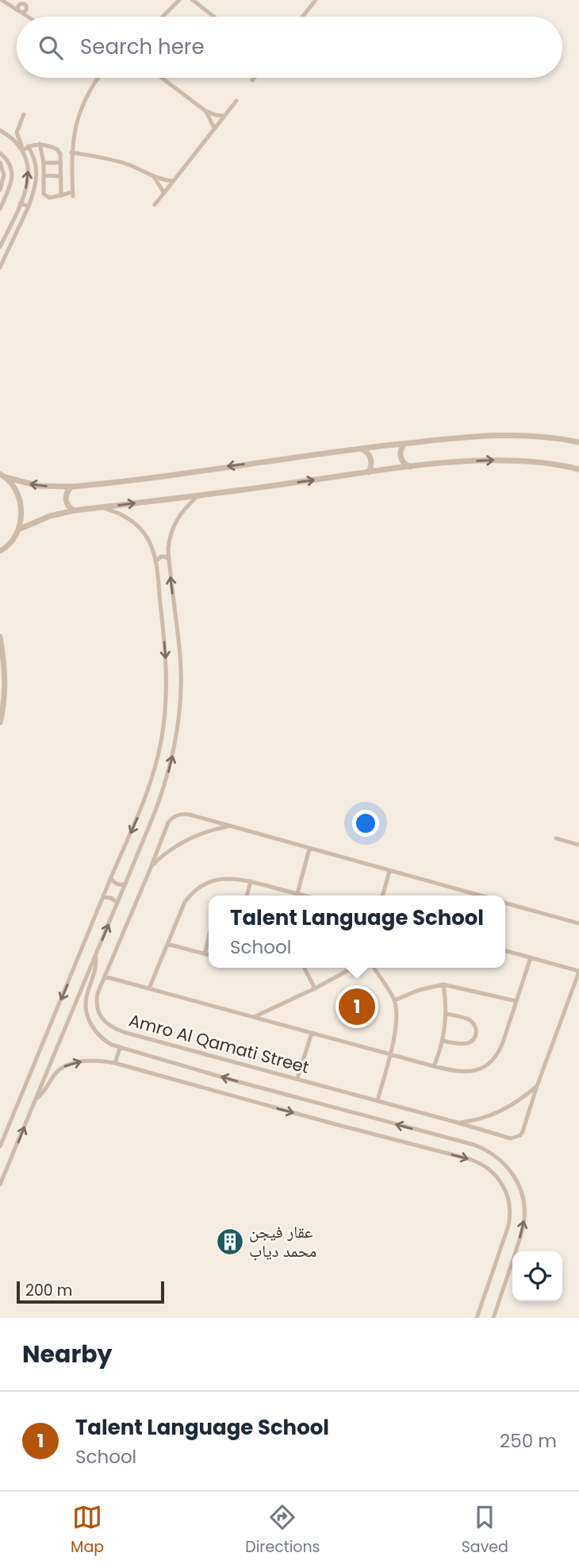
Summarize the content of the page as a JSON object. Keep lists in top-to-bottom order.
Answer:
{
  "streets": {
    "street": ["Amro Al Qamati Street"]
  },
  "places": {
    "building": ["عقار فيجن محمد دياب"]
  },
  "scale_bar": "200 m",
  "page": {
    "search": "Search here",
    "popup": ["Talent Language School", "School"],
    "pins": "1",
    "scale": "200 m",
    "heading": "Nearby",
    "list": [
      {
        "mark": "1",
        "name": "Talent Language School",
        "note": "School",
        "value": "250 m"
      }
    ],
    "nav": ["Map", "Directions", "Saved"]
  }
}
